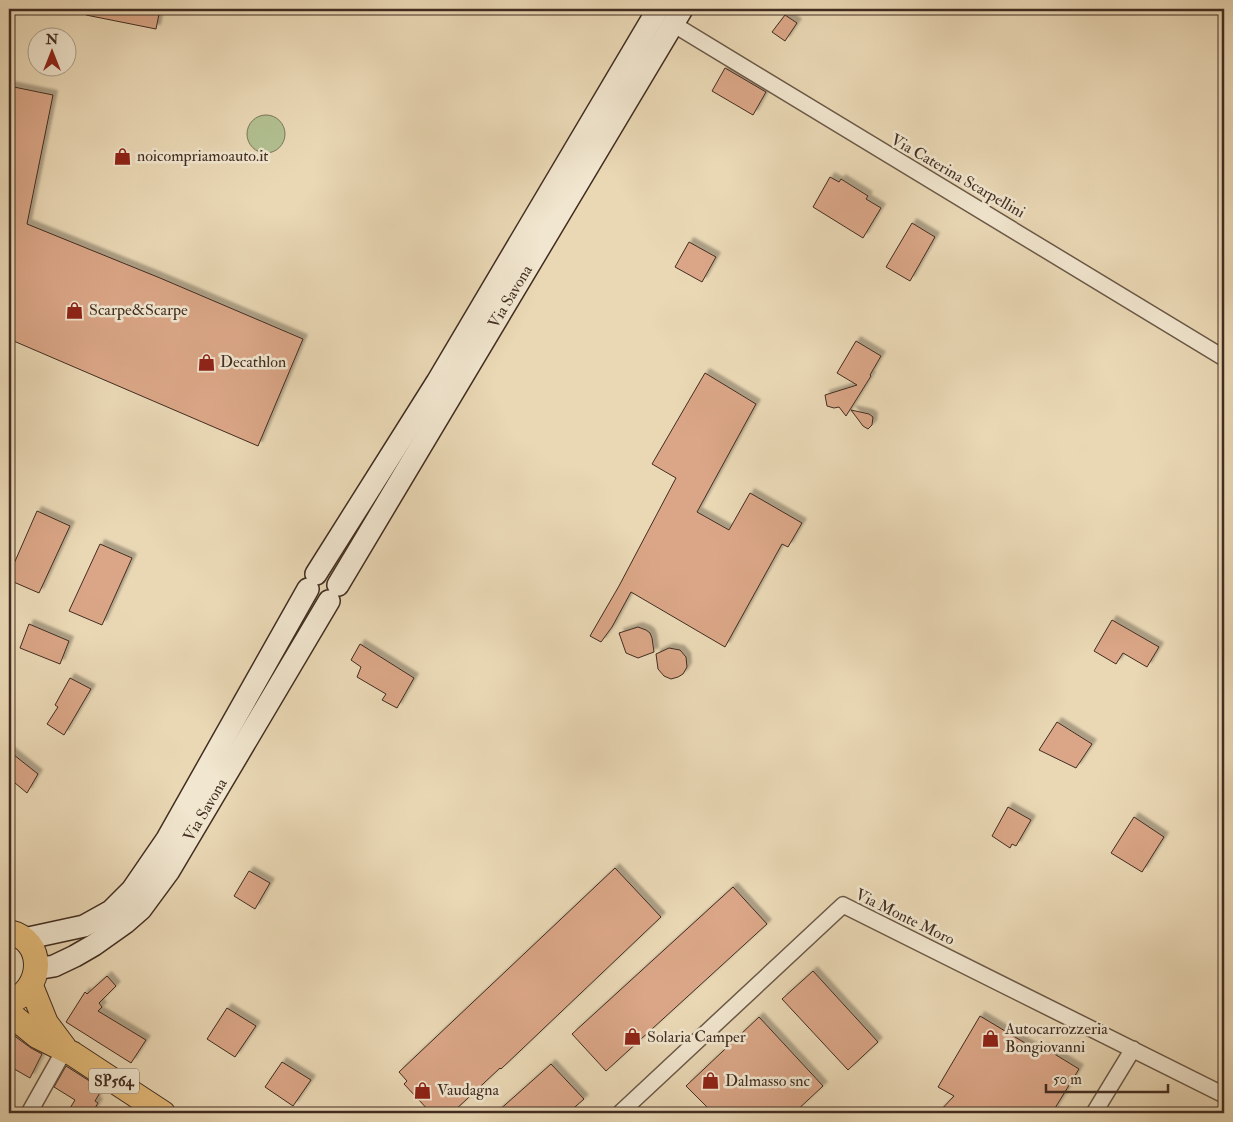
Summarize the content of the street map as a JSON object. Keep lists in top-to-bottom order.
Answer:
{
  "streets": {
    "main road": ["SP564"],
    "street": ["Via Caterina Scarpellini", "Via Savona", "Via Monte Moro"]
  },
  "crossings": [
    ["Via Caterina Scarpellini", "Via Savona"],
    ["Via Savona", "SP564"]
  ],
  "places": {
    "shop": [
      "noicompriamoauto.it",
      "Scarpe&Scarpe",
      "Decathlon",
      "Solaria Camper",
      "Autocarrozzeria Bongiovanni",
      "Dalmasso snc",
      "Vaudagna"
    ]
  },
  "scale_bar": "50 m",
  "north": "top"
}
